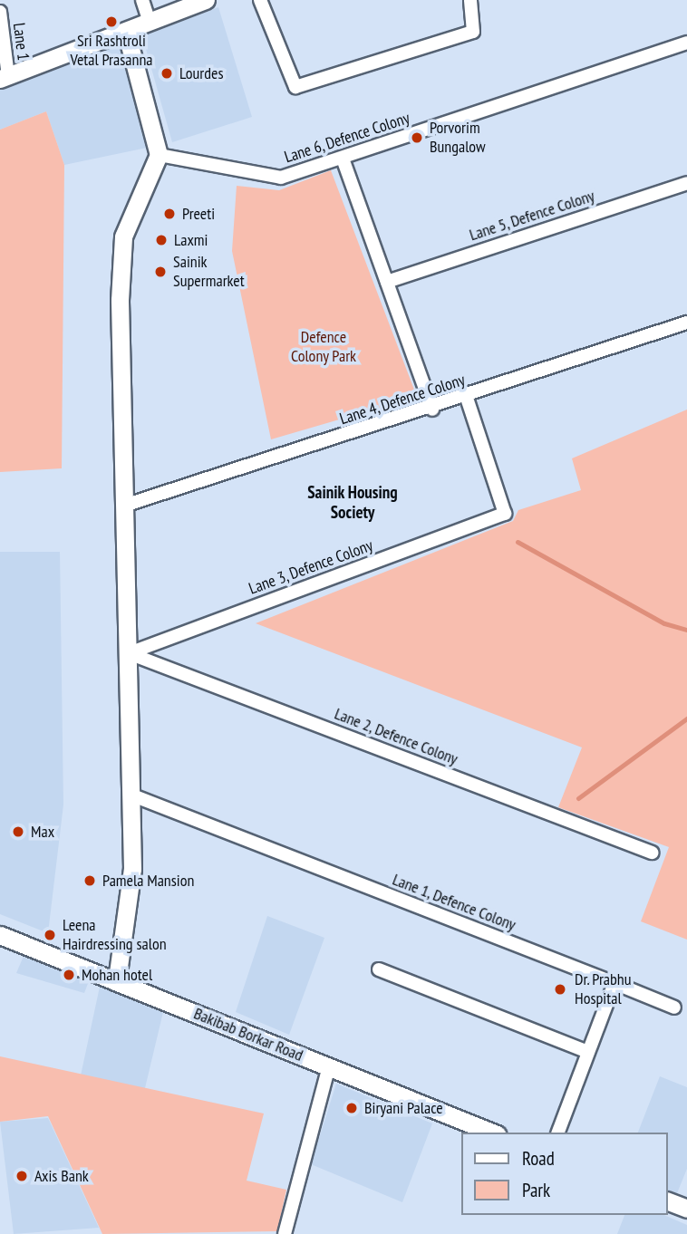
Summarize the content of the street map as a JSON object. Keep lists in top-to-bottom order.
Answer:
{
  "streets": {
    "street": [
      "Lane 1",
      "Lane 6, Defence Colony",
      "Lane 5, Defence Colony",
      "Lane 4, Defence Colony",
      "Lane 3, Defence Colony",
      "Lane 2, Defence Colony",
      "Lane 1, Defence Colony",
      "Bakibab Borkar Road"
    ]
  },
  "crossings": [
    ["Lane 4, Defence Colony", "Lane 3, Defence Colony"],
    ["Lane 3, Defence Colony", "Lane 2, Defence Colony"]
  ],
  "districts": ["Sainik Housing Society"],
  "parks": ["Defence Colony Park"],
  "places": [
    "Sri Rashtroli Vetal Prasanna",
    "Lourdes",
    "Porvorim Bungalow",
    "Preeti",
    "Laxmi",
    "Sainik Supermarket",
    "Max",
    "Pamela Mansion",
    "Leena Hairdressing salon",
    "Mohan hotel",
    "Dr. Prabhu Hospital",
    "Biryani Palace",
    "Axis Bank"
  ],
  "legend": ["Road", "Park"]
}
